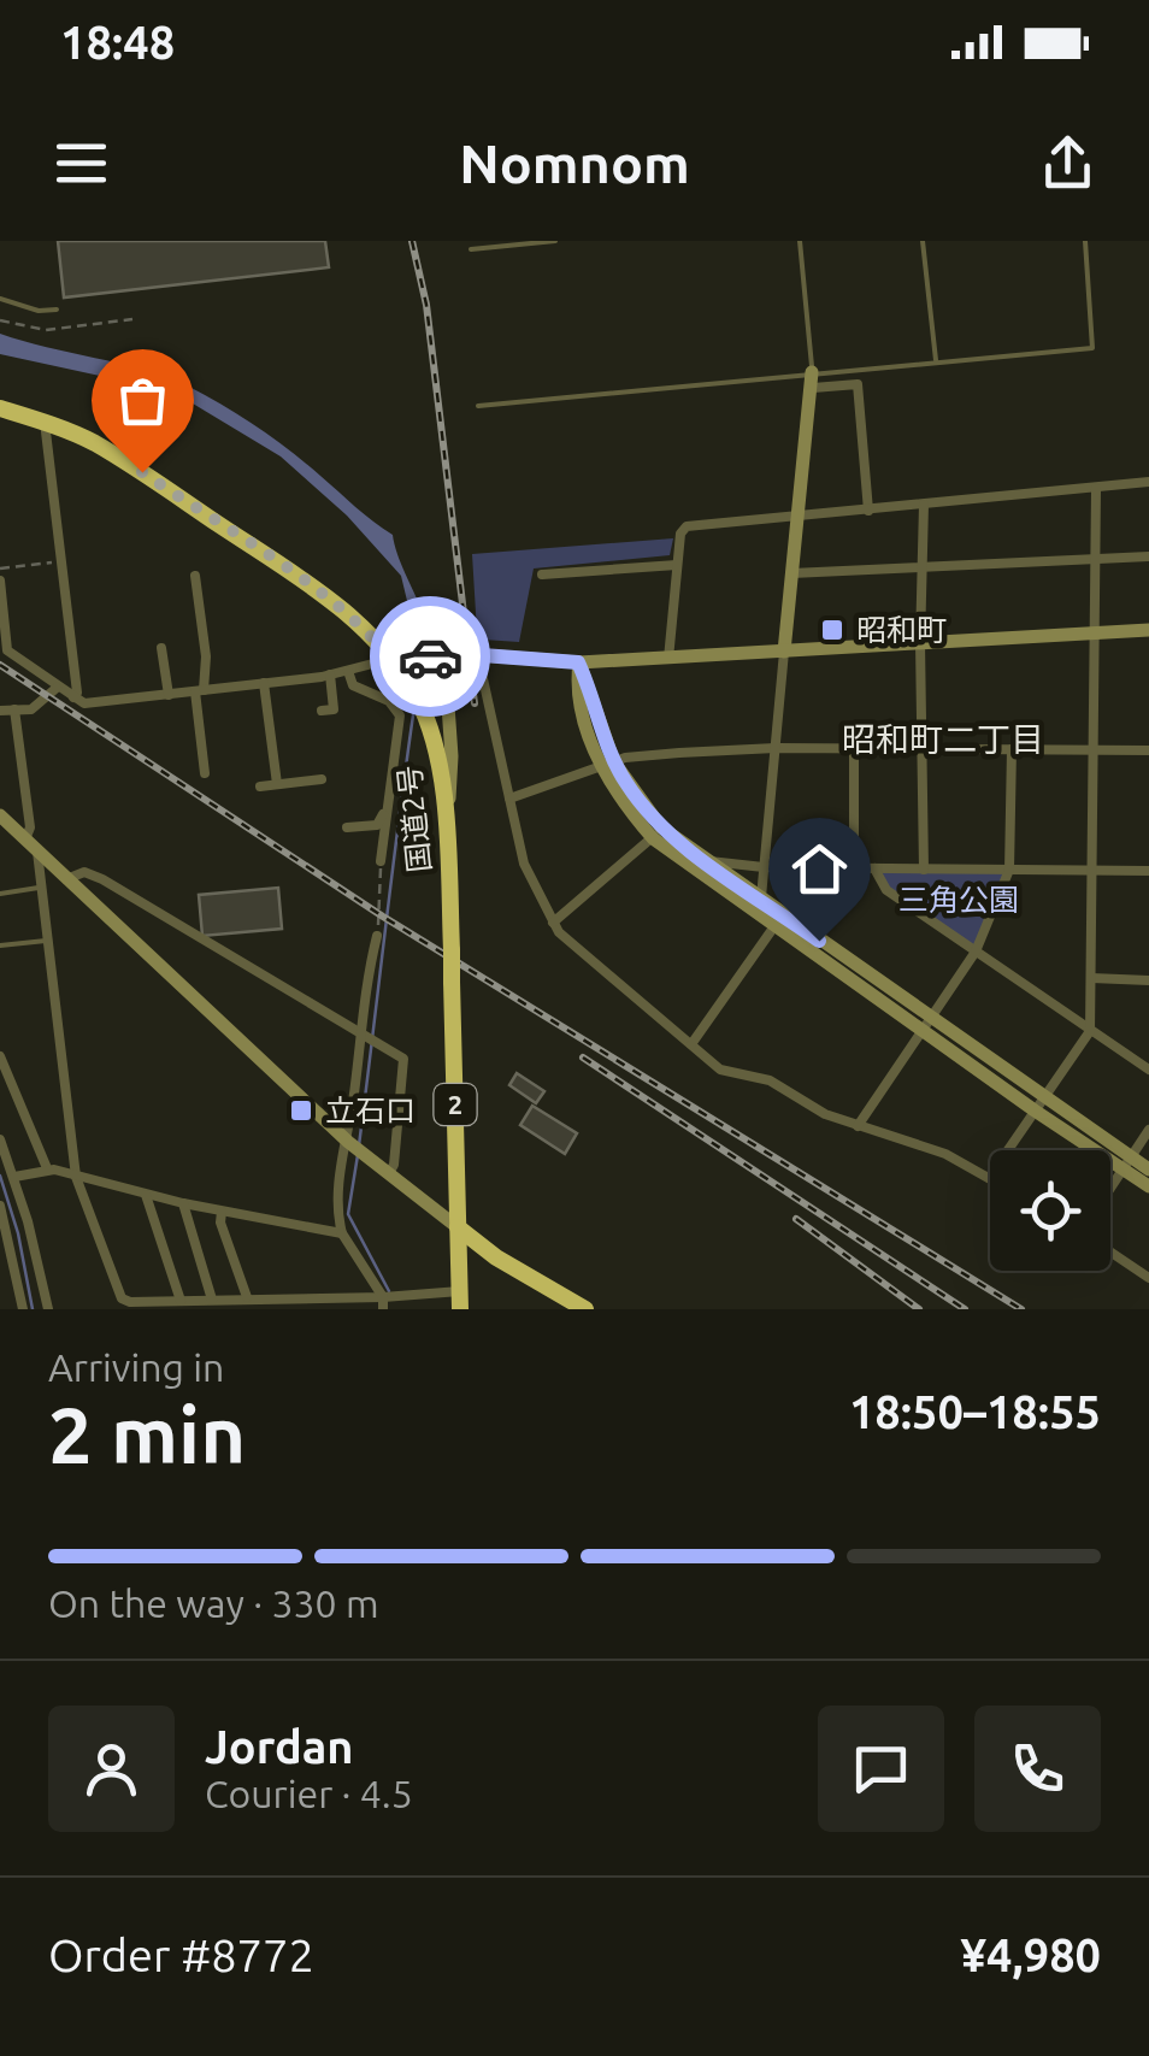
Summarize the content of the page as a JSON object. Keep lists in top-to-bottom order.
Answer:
{
  "streets": {
    "highway": ["国道2号", "2"]
  },
  "districts": ["昭和町二丁目"],
  "parks": ["三角公園"],
  "places": {
    "transit": ["昭和町", "立石口"]
  },
  "page": {
    "status": "18:48",
    "header": "Nomnom",
    "heading": ["2 min", "Arriving in", "18:50–18:55"],
    "panel": [
      "Jordan",
      "Courier · 4.5",
      "Order #8772",
      "¥4,980"
    ],
    "bar": "On the way · 330 m"
  }
}
